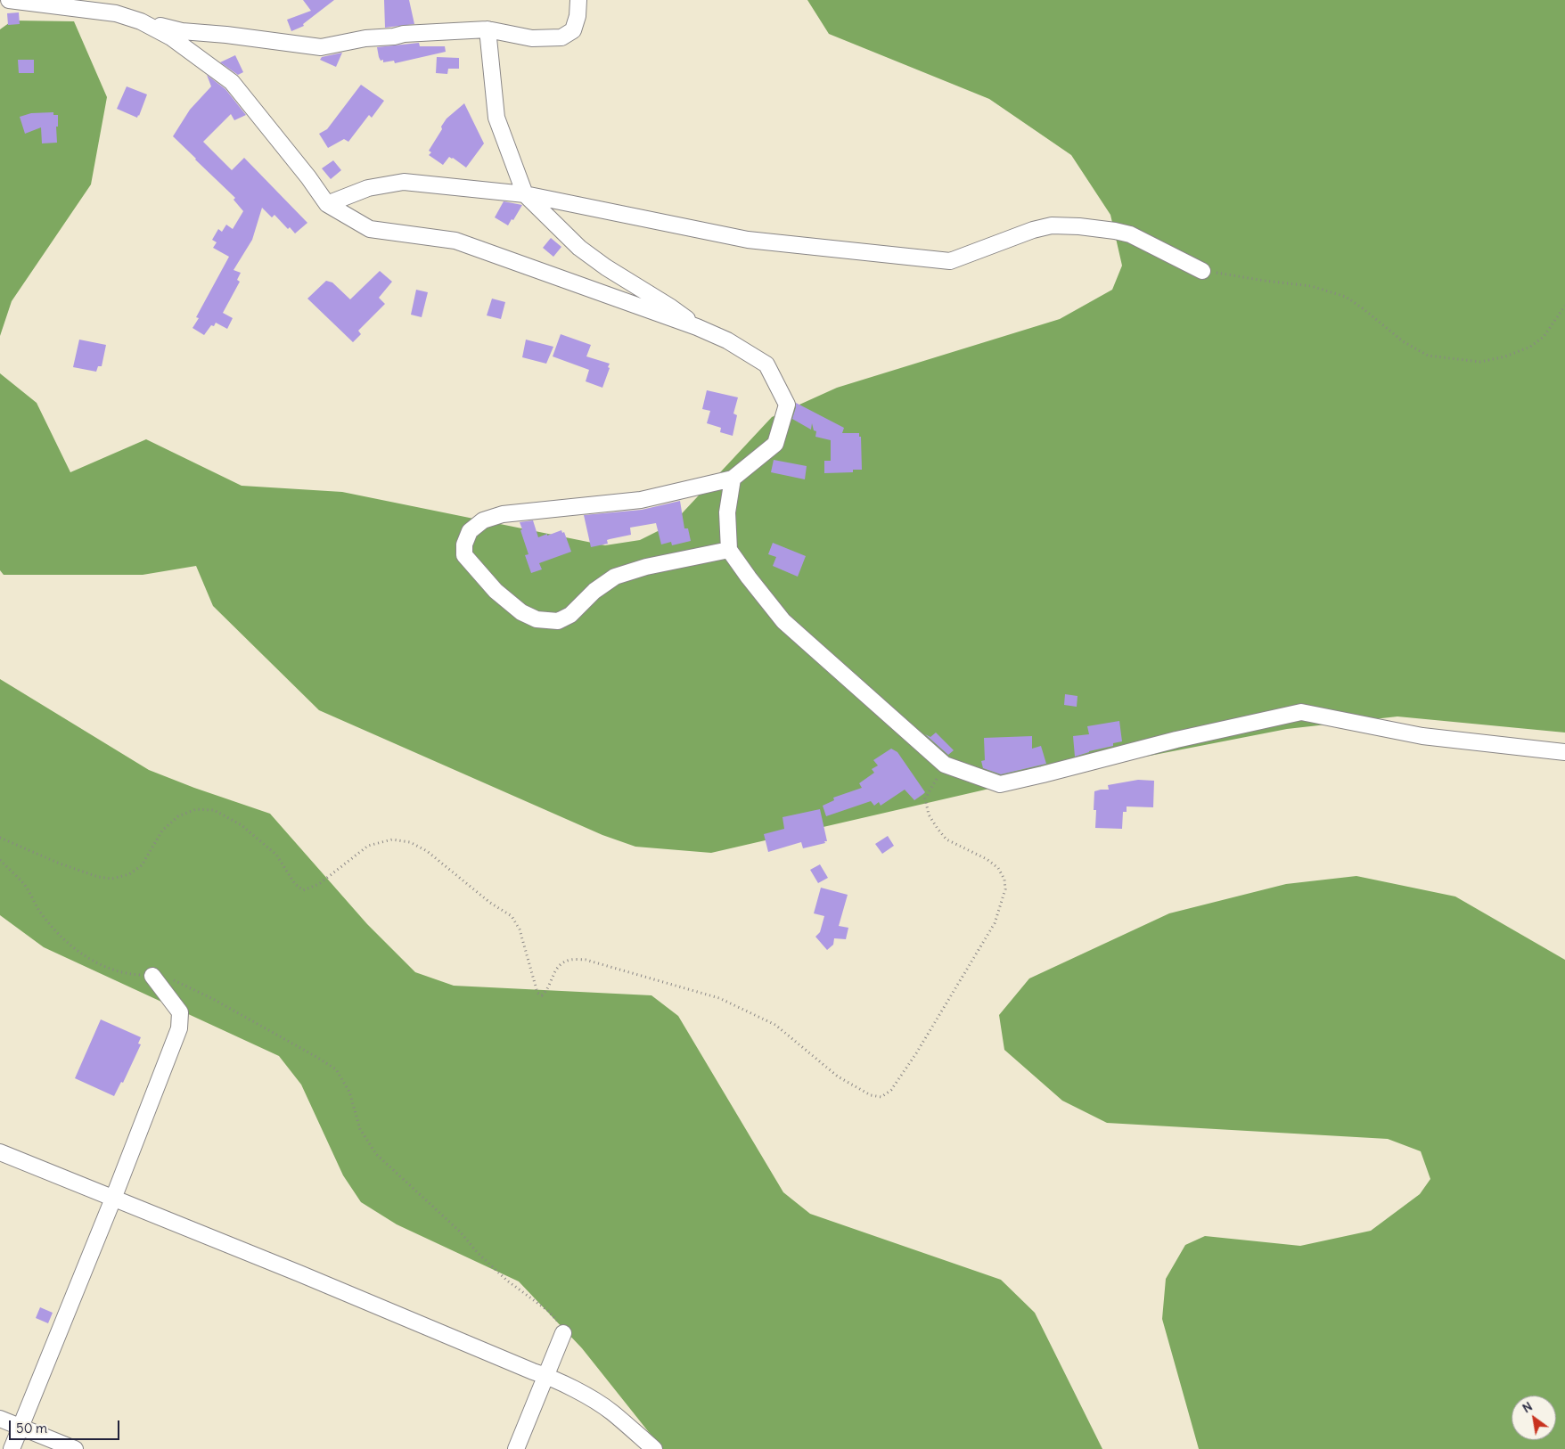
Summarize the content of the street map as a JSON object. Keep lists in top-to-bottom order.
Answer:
{
  "scale_bar": "50 m",
  "north": "top left"
}
